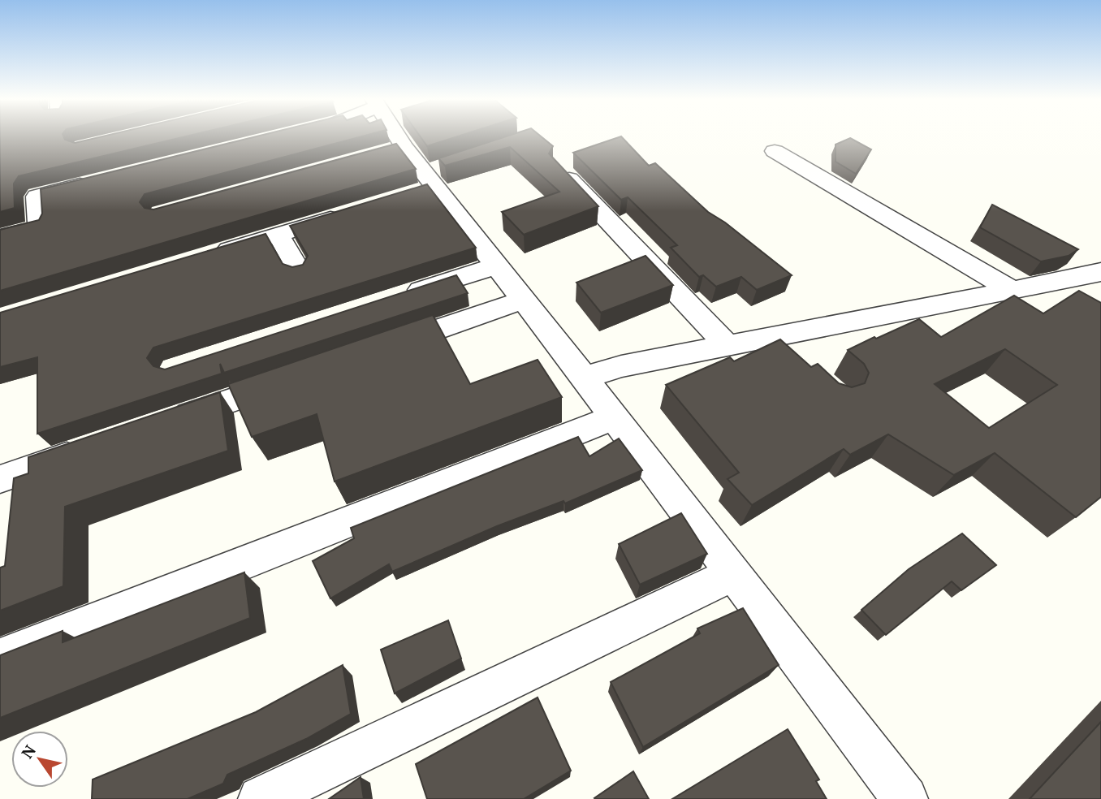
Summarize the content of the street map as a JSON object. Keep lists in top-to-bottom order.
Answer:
{
  "north": "top left"
}
